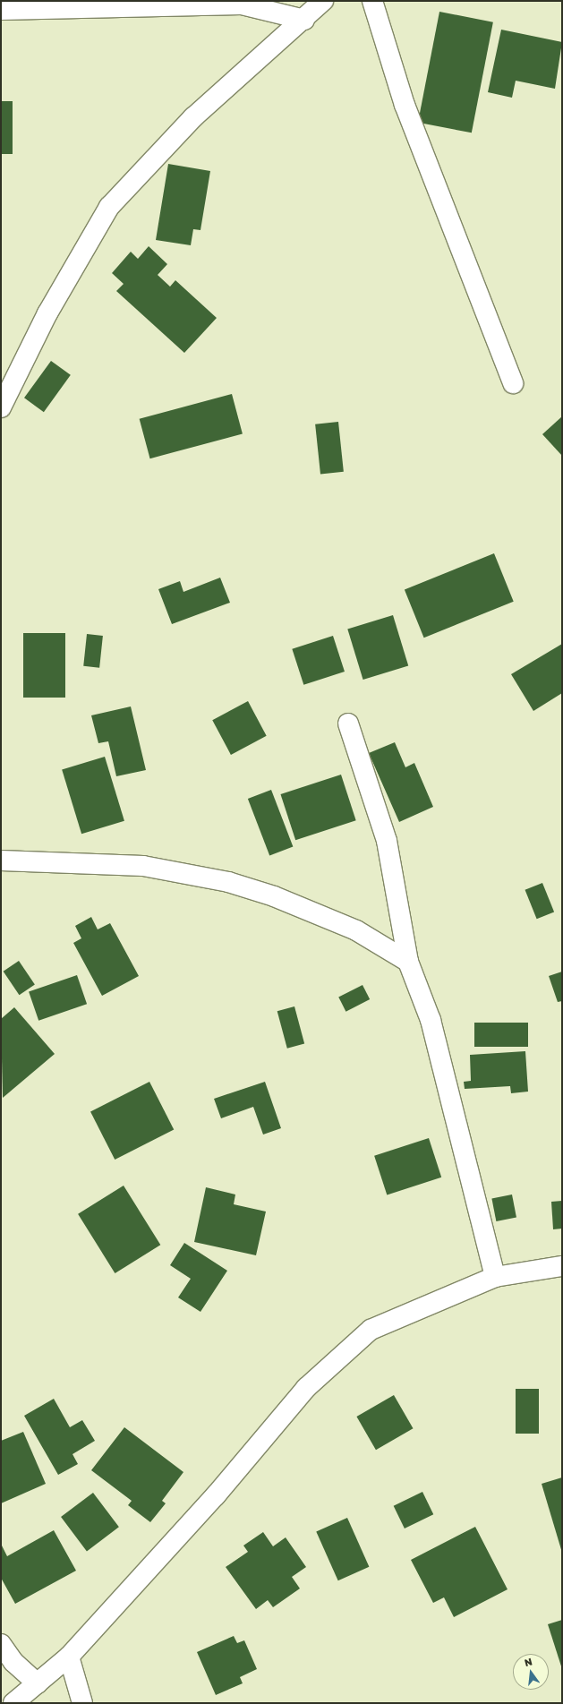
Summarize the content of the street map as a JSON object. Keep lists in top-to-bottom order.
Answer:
{
  "north": "top"
}
